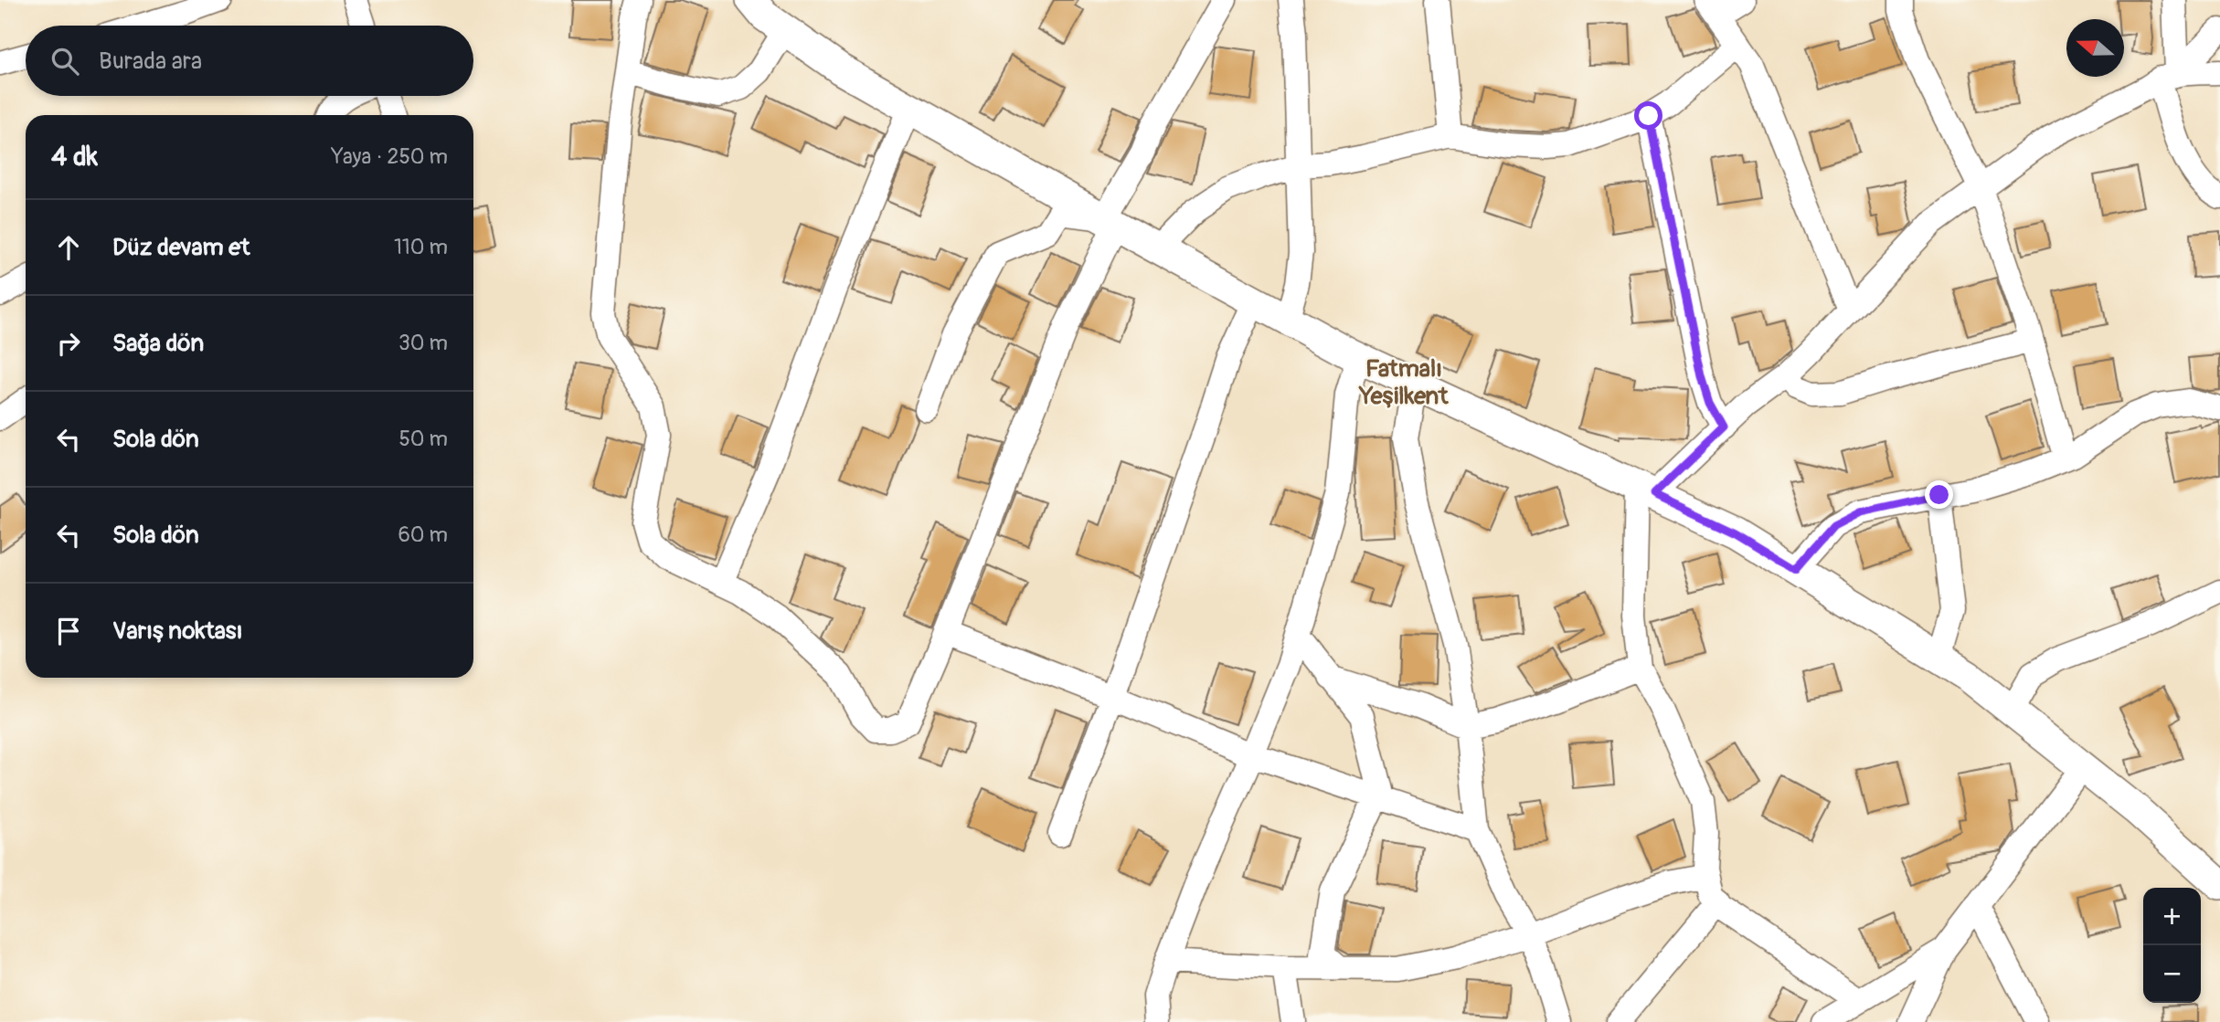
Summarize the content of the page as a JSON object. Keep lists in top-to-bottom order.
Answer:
{
  "districts": ["Fatmalı Yeşilkent"],
  "north": "left",
  "page": {
    "search": "Burada ara",
    "heading": ["4 dk", "Yaya · 250 m"],
    "list": [
      ["Düz devam et", "110 m"],
      ["Sağa dön", "30 m"],
      ["Sola dön", "50 m"],
      ["Sola dön", "60 m"],
      "Varış noktası"
    ],
    "map_buttons": ["+", "−"]
  }
}
